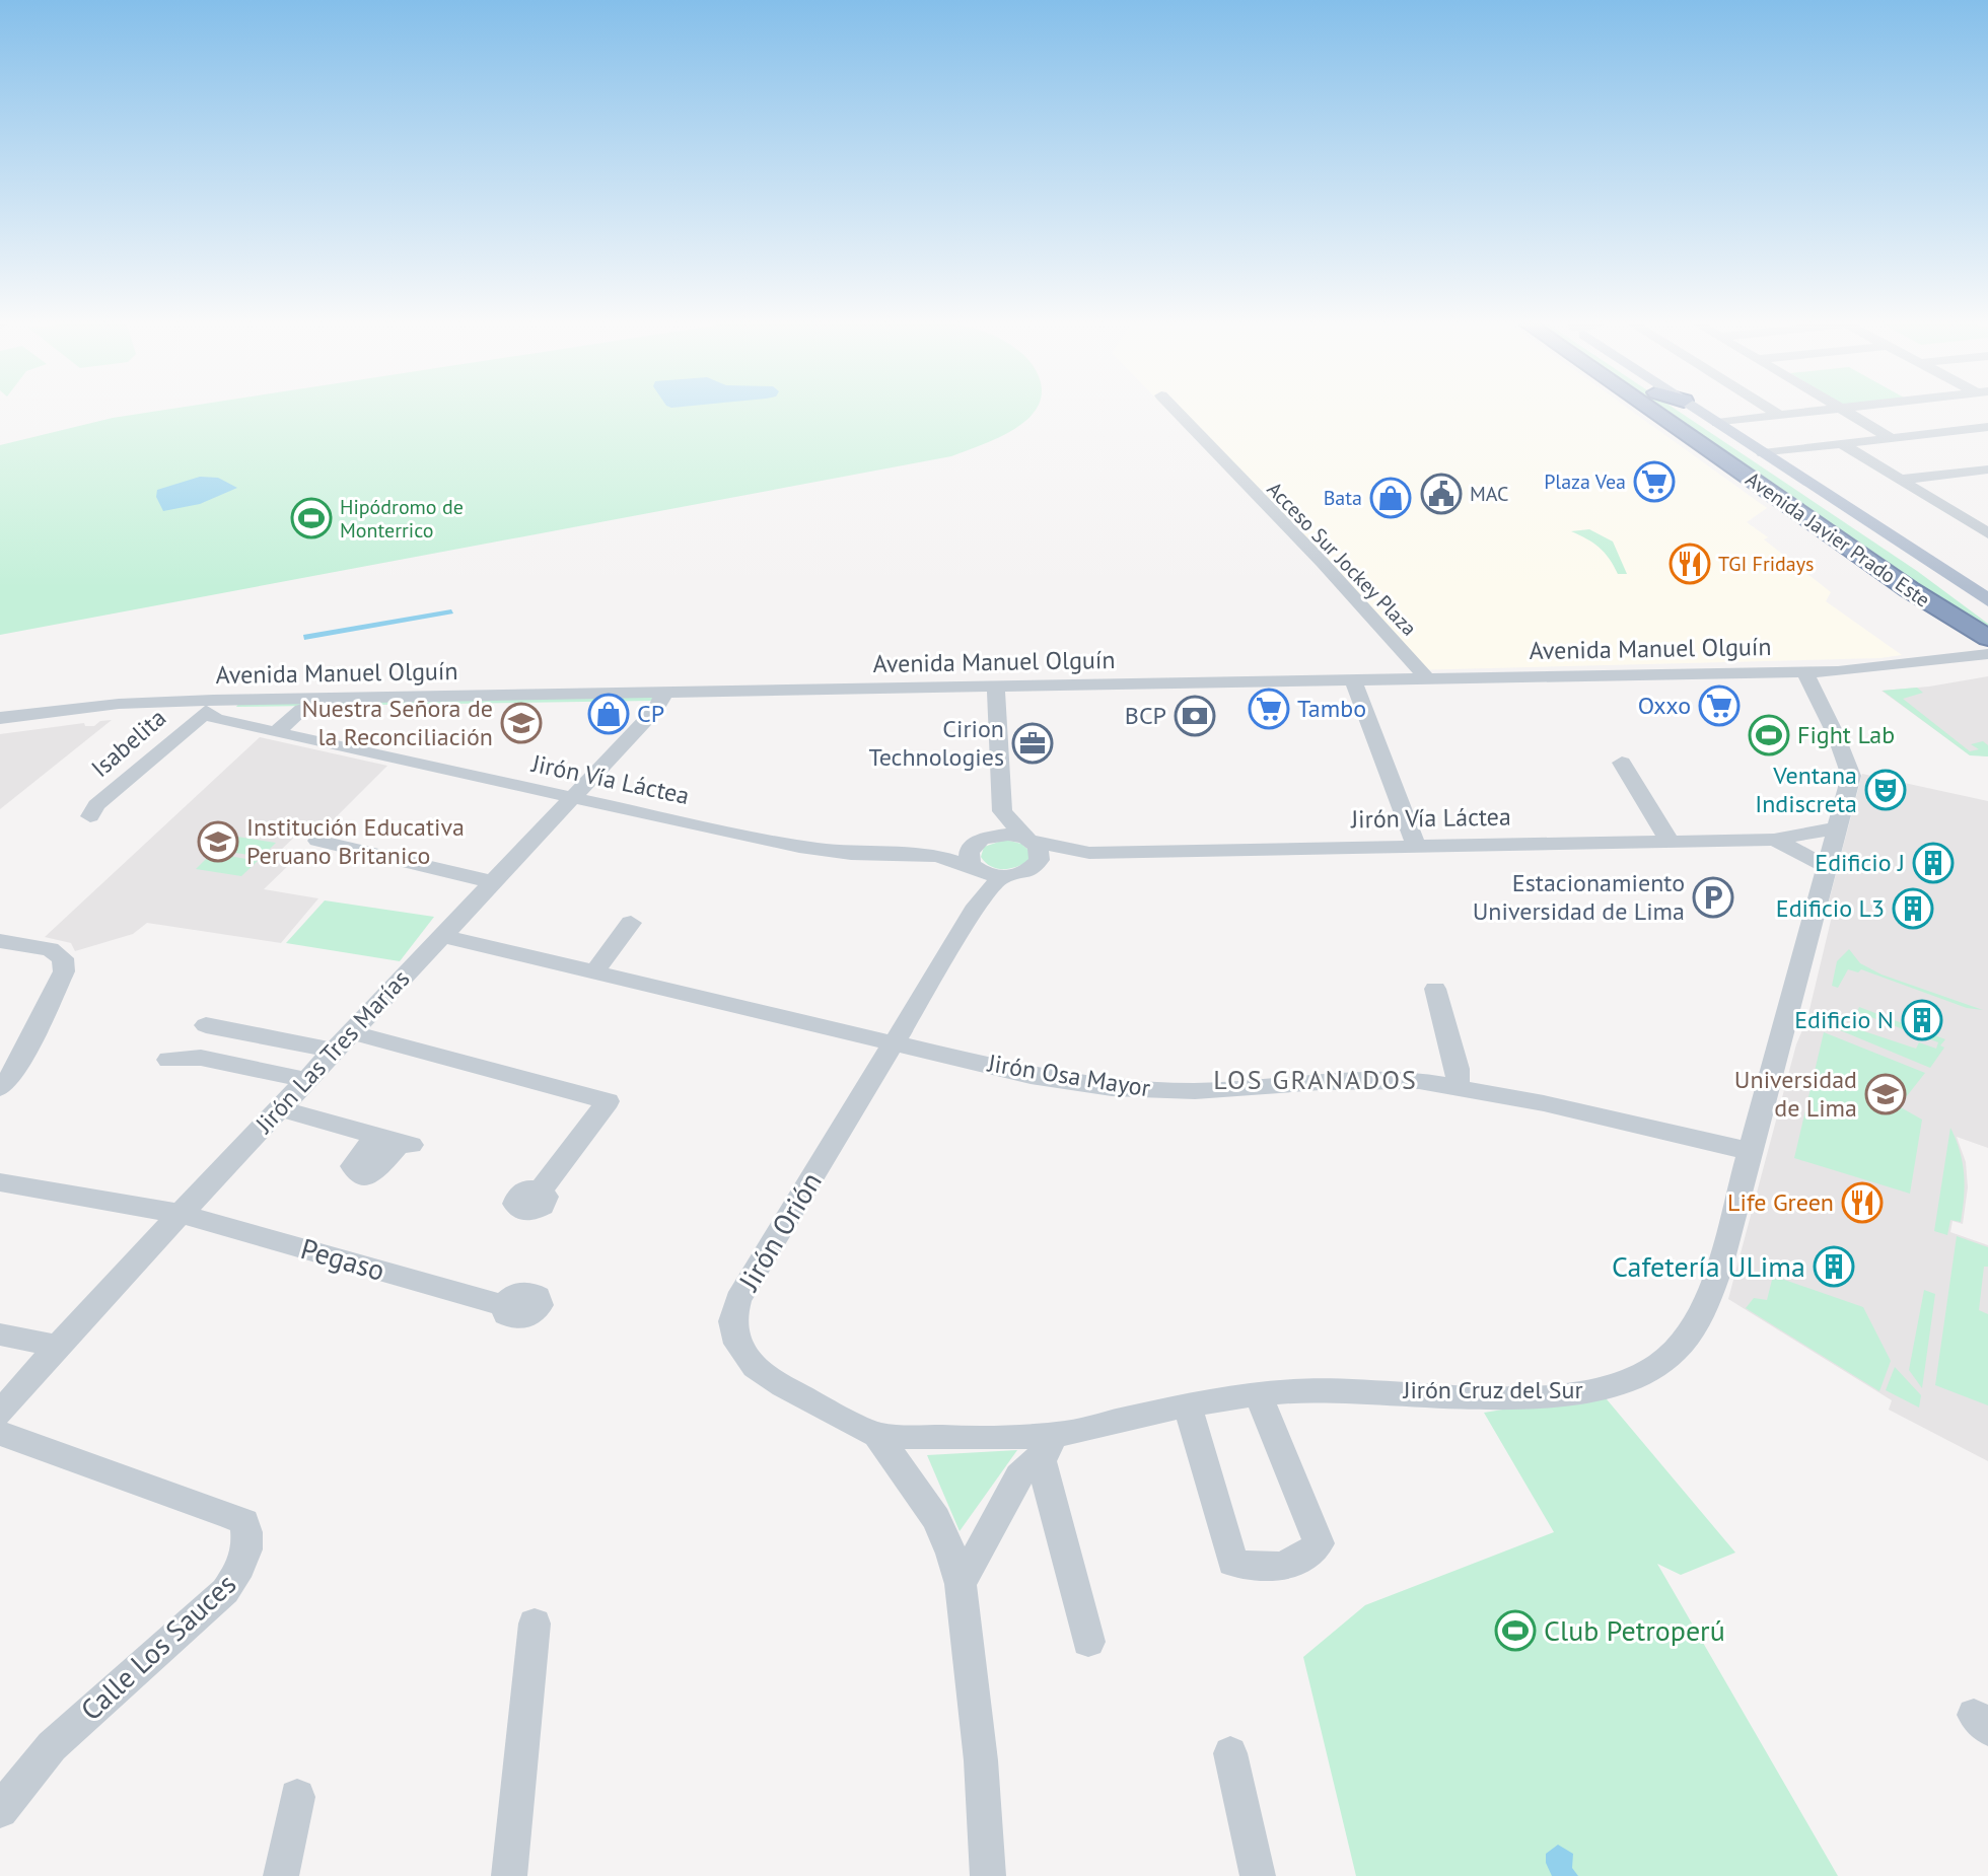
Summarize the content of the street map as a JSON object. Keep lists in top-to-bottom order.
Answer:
{
  "streets": {
    "highway": ["Avenida Javier Prado Este"],
    "street": [
      "Acceso Sur Jockey Plaza",
      "Avenida Manuel Olguín",
      "Isabelita",
      "Jirón Vía Láctea",
      "Jirón Las Tres Marías",
      "Jirón Osa Mayor",
      "Jirón Orión",
      "Pegaso",
      "Jirón Cruz del Sur",
      "Calle Los Sauces"
    ]
  },
  "crossings": [
    ["Acceso Sur Jockey Plaza", "Avenida Manuel Olguín"],
    ["Avenida Manuel Olguín", "Isabelita"],
    ["Avenida Manuel Olguín", "Jirón Vía Láctea"],
    ["Avenida Manuel Olguín", "Jirón Las Tres Marías"],
    ["Avenida Manuel Olguín", "Jirón Cruz del Sur"],
    ["Isabelita", "Jirón Vía Láctea"],
    ["Jirón Vía Láctea", "Jirón Las Tres Marías"],
    ["Jirón Vía Láctea", "Jirón Orión"],
    ["Jirón Vía Láctea", "Jirón Cruz del Sur"],
    ["Jirón Las Tres Marías", "Jirón Osa Mayor"],
    ["Jirón Las Tres Marías", "Pegaso"],
    ["Jirón Osa Mayor", "Jirón Orión"],
    ["Jirón Osa Mayor", "Jirón Cruz del Sur"],
    ["Jirón Orión", "Jirón Cruz del Sur"]
  ],
  "districts": ["LOS GRANADOS"],
  "places": {
    "supermarket": ["Plaza Vea", "Oxxo", "Tambo"],
    "public building": ["MAC"],
    "shop": ["Bata", "CP"],
    "sports": ["Hipódromo de Monterrico", "Fight Lab", "Club Petroperú"],
    "restaurant": ["TGI Fridays", "Life Green"],
    "bank": ["BCP"],
    "school or university": ["Nuestra Señora de la Reconciliación", "Institución Educativa Peruano Britanico", "Universidad de Lima"],
    "office": ["Cirion Technologies"],
    "theatre": ["Ventana Indiscreta"],
    "building": [
      "Edificio J",
      "Edificio L3",
      "Edificio N",
      "Cafetería ULima"
    ],
    "parking": ["Estacionamiento Universidad de Lima"]
  }
}
